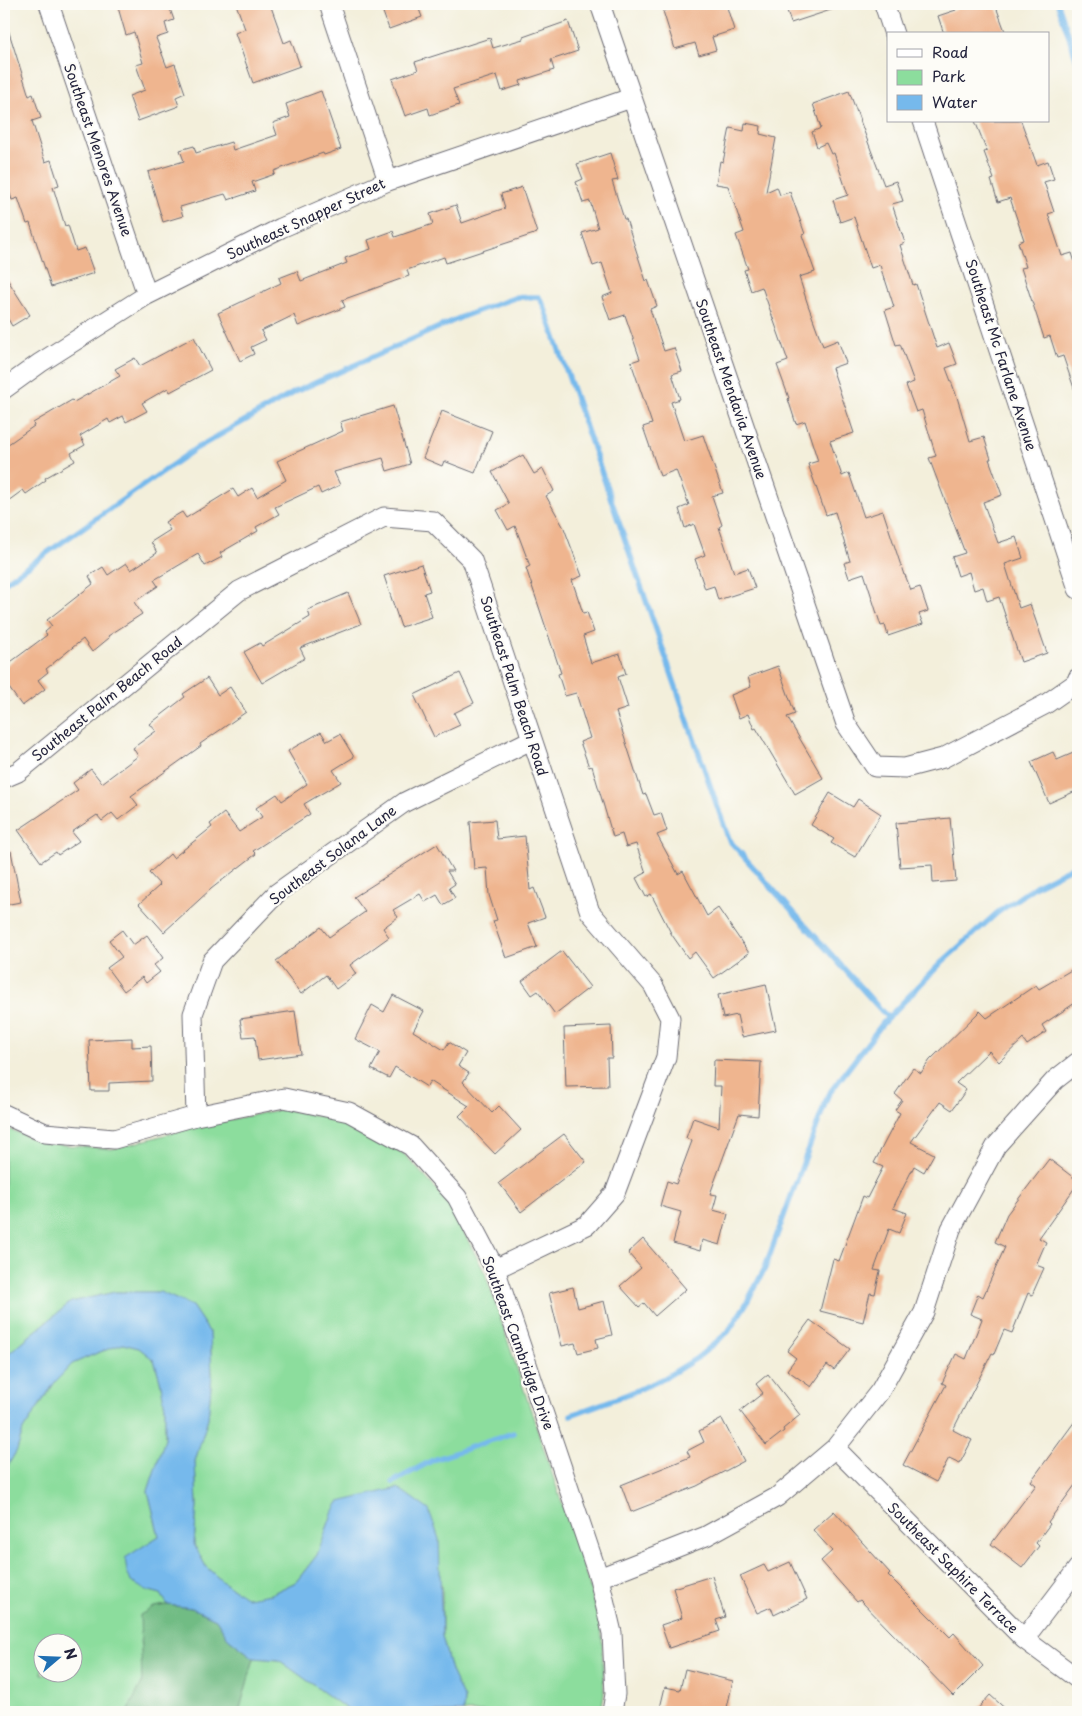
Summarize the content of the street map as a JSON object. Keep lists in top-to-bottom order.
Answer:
{
  "streets": {
    "street": [
      "Southeast Menores Avenue",
      "Southeast Snapper Street",
      "Southeast Mc Farlane Avenue",
      "Southeast Mendavia Avenue",
      "Southeast Palm Beach Road",
      "Southeast Solana Lane",
      "Southeast Cambridge Drive",
      "Southeast Saphire Terrace"
    ]
  },
  "crossings": [
    ["Southeast Menores Avenue", "Southeast Snapper Street"],
    ["Southeast Snapper Street", "Southeast Mendavia Avenue"],
    ["Southeast Palm Beach Road", "Southeast Solana Lane"],
    ["Southeast Palm Beach Road", "Southeast Cambridge Drive"],
    ["Southeast Solana Lane", "Southeast Cambridge Drive"]
  ],
  "legend": ["Road", "Park", "Water"],
  "north": "right"
}
